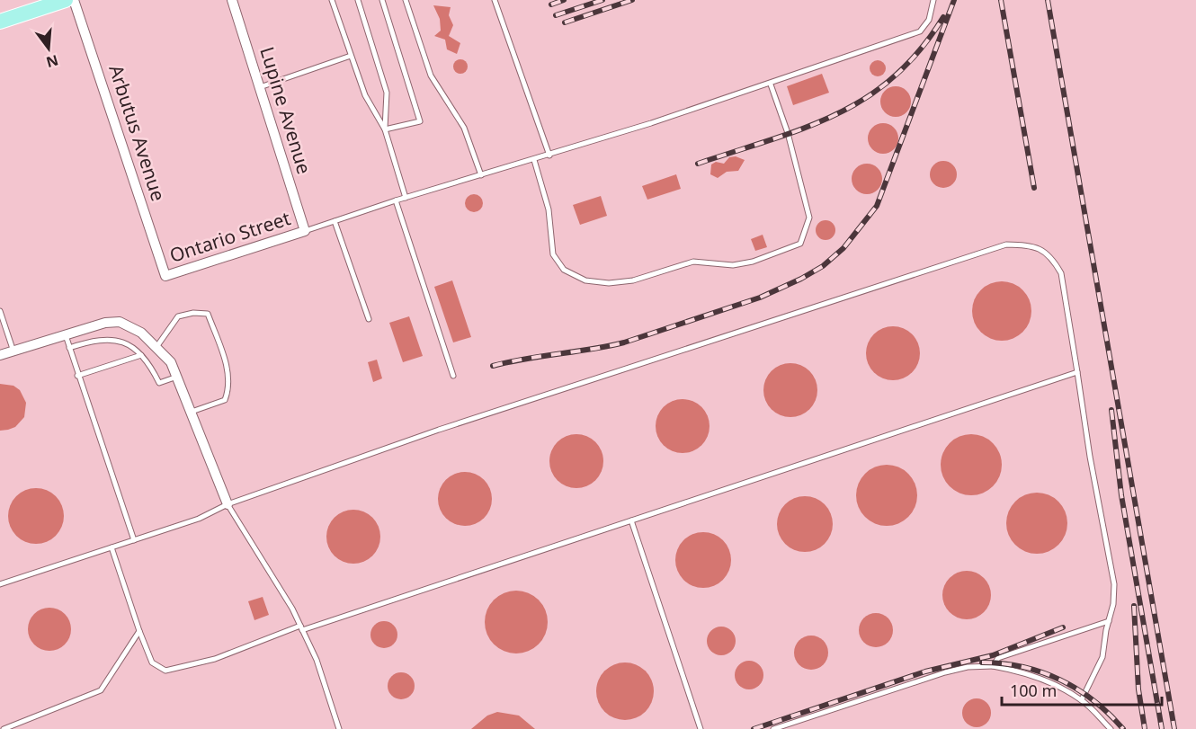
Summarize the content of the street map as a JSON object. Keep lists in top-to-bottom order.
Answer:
{
  "streets": {
    "street": ["Lupine Avenue", "Arbutus Avenue", "Ontario Street"]
  },
  "crossings": [
    ["Lupine Avenue", "Ontario Street"],
    ["Arbutus Avenue", "Ontario Street"]
  ],
  "scale_bar": "100 m",
  "north": "bottom"
}
